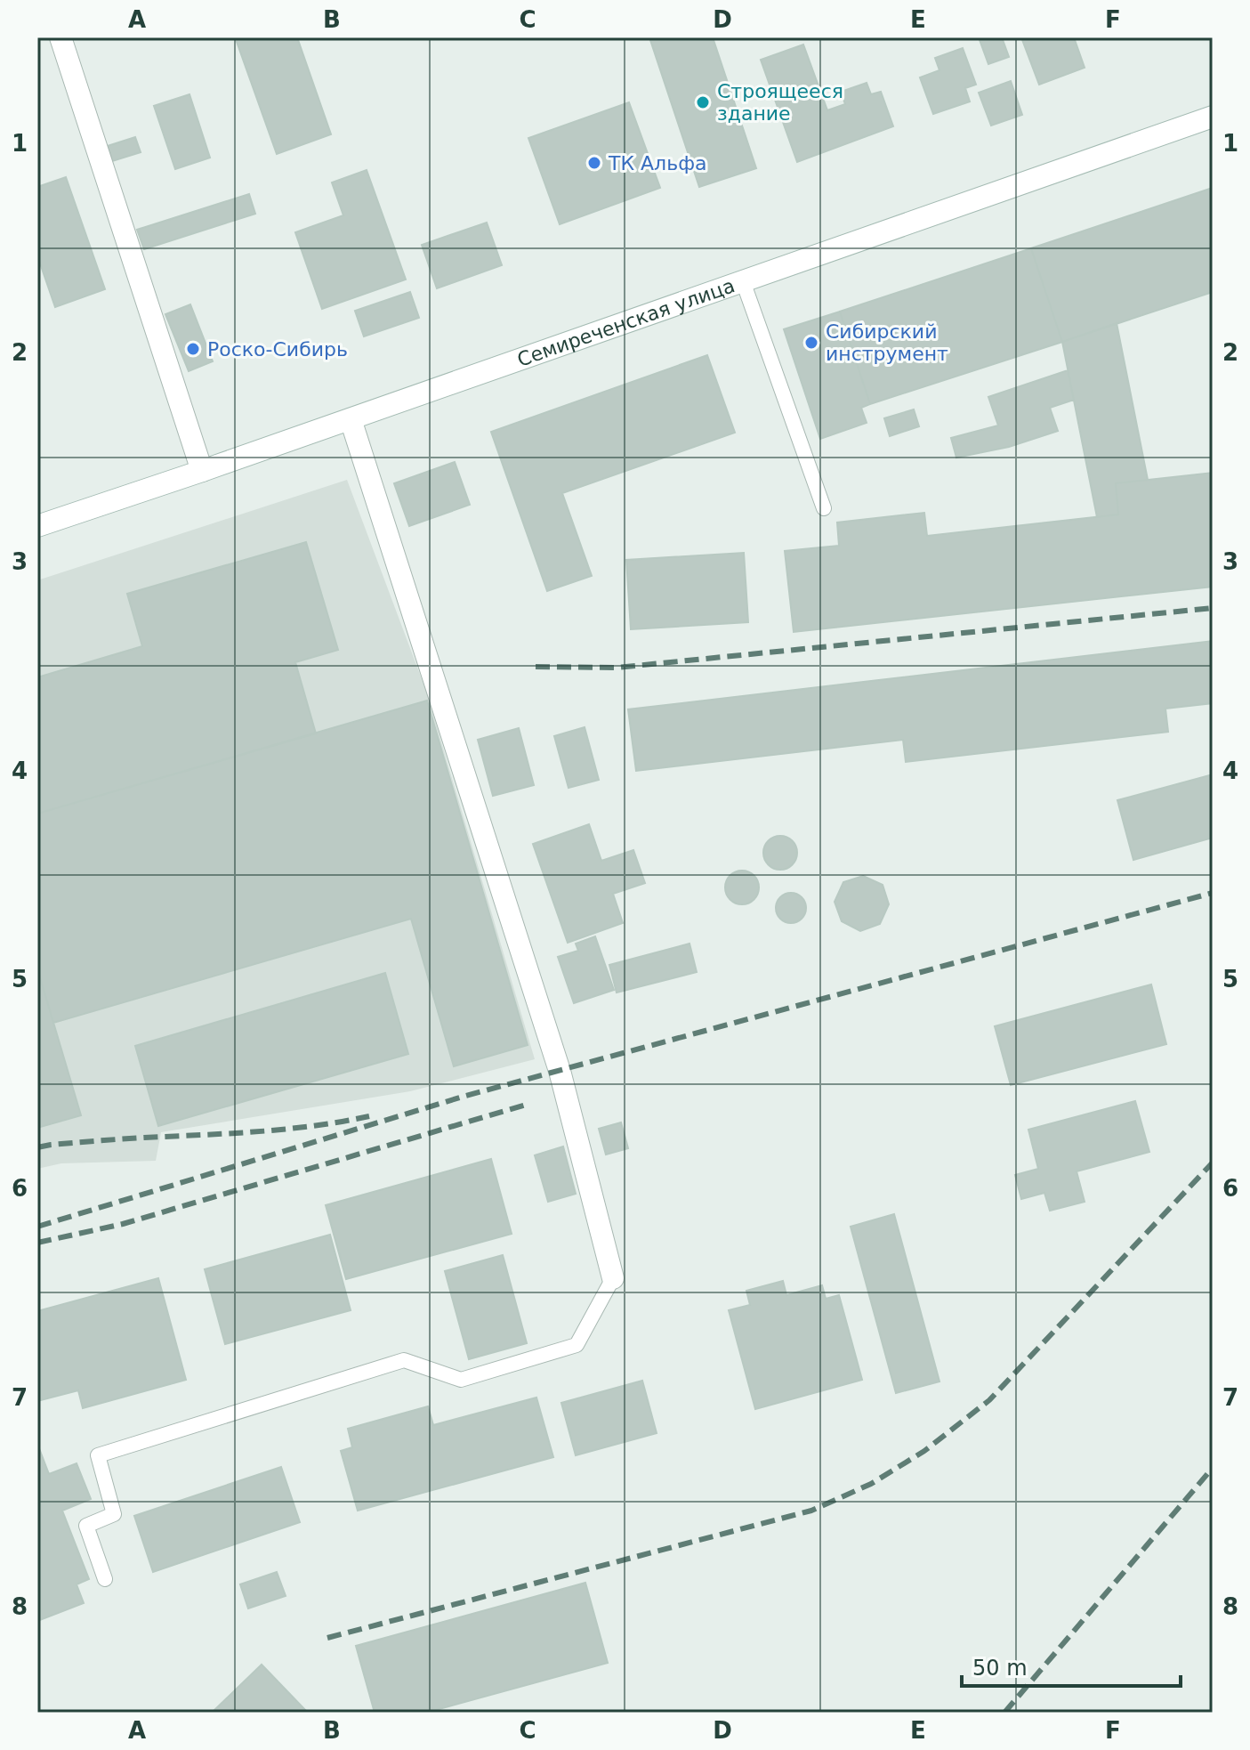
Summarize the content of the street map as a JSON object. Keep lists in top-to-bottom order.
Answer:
{
  "streets": {
    "street": ["Семиреченская улица"]
  },
  "places": [
    "Строящееся здание",
    "ТК Альфа",
    "Сибирский инструмент",
    "Роско-Сибирь"
  ],
  "scale_bar": "50 m",
  "grid": {
    "columns": [
      "A",
      "B",
      "C",
      "D",
      "E",
      "F"
    ],
    "rows": [
      "1",
      "2",
      "3",
      "4",
      "5",
      "6",
      "7",
      "8"
    ]
  }
}
